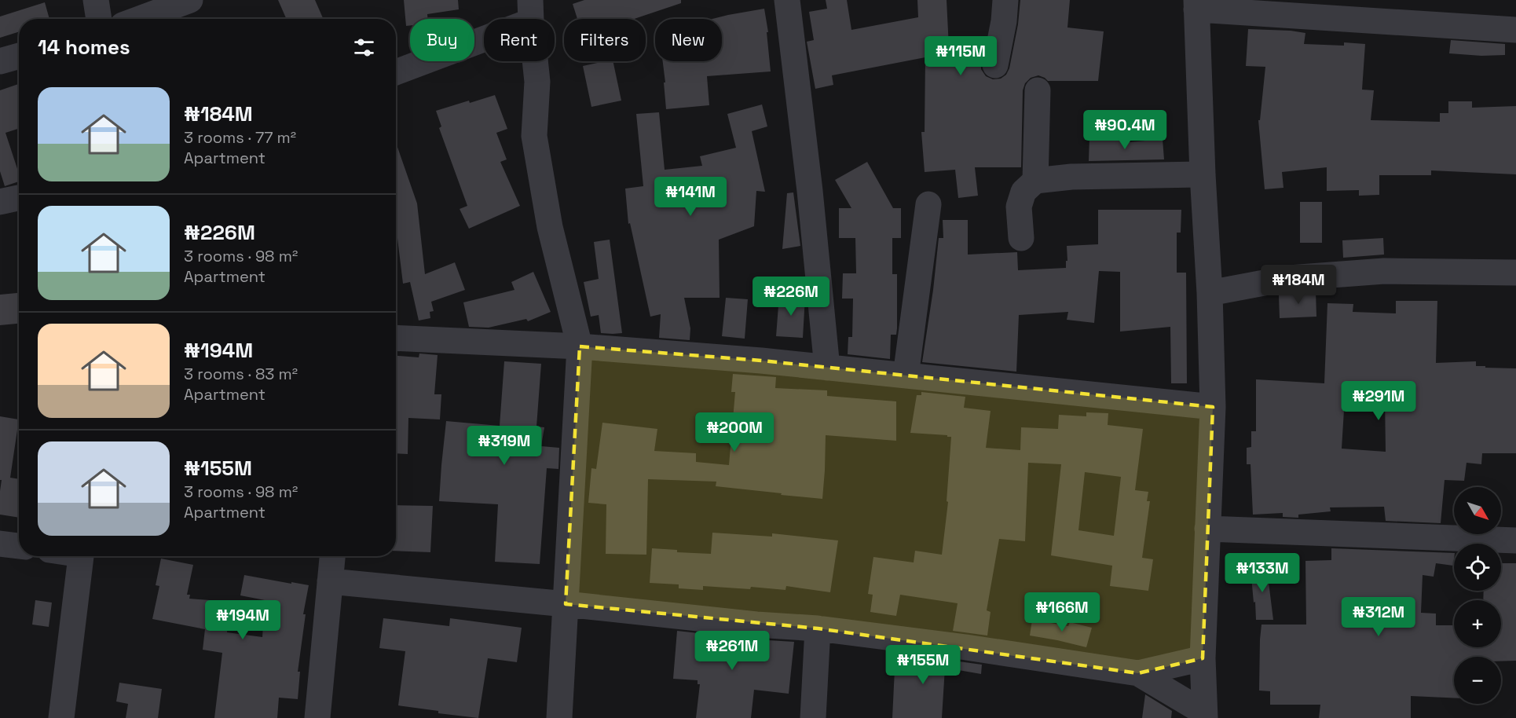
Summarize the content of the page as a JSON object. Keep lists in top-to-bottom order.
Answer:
{
  "north": "bottom right",
  "page": {
    "chip": [
      "Buy",
      "Rent",
      "Filters",
      "New"
    ],
    "heading": "14 homes",
    "price": [
      "₦115M",
      "₦90.4M",
      "₦141M",
      "₦184M",
      "₦226M",
      "₦291M",
      "₦200M",
      "₦319M",
      "₦133M",
      "₦166M",
      "₦312M",
      "₦194M",
      "₦261M",
      "₦155M"
    ],
    "list": [
      {
        "name": "₦184M",
        "note": "3 rooms · 77 m² · Apartment"
      },
      {
        "name": "₦226M",
        "note": "3 rooms · 98 m² · Apartment"
      },
      {
        "name": "₦194M",
        "note": "3 rooms · 83 m² · Apartment"
      },
      {
        "name": "₦155M",
        "note": "3 rooms · 98 m² · Apartment"
      }
    ],
    "map_buttons": ["+", "−"]
  }
}
